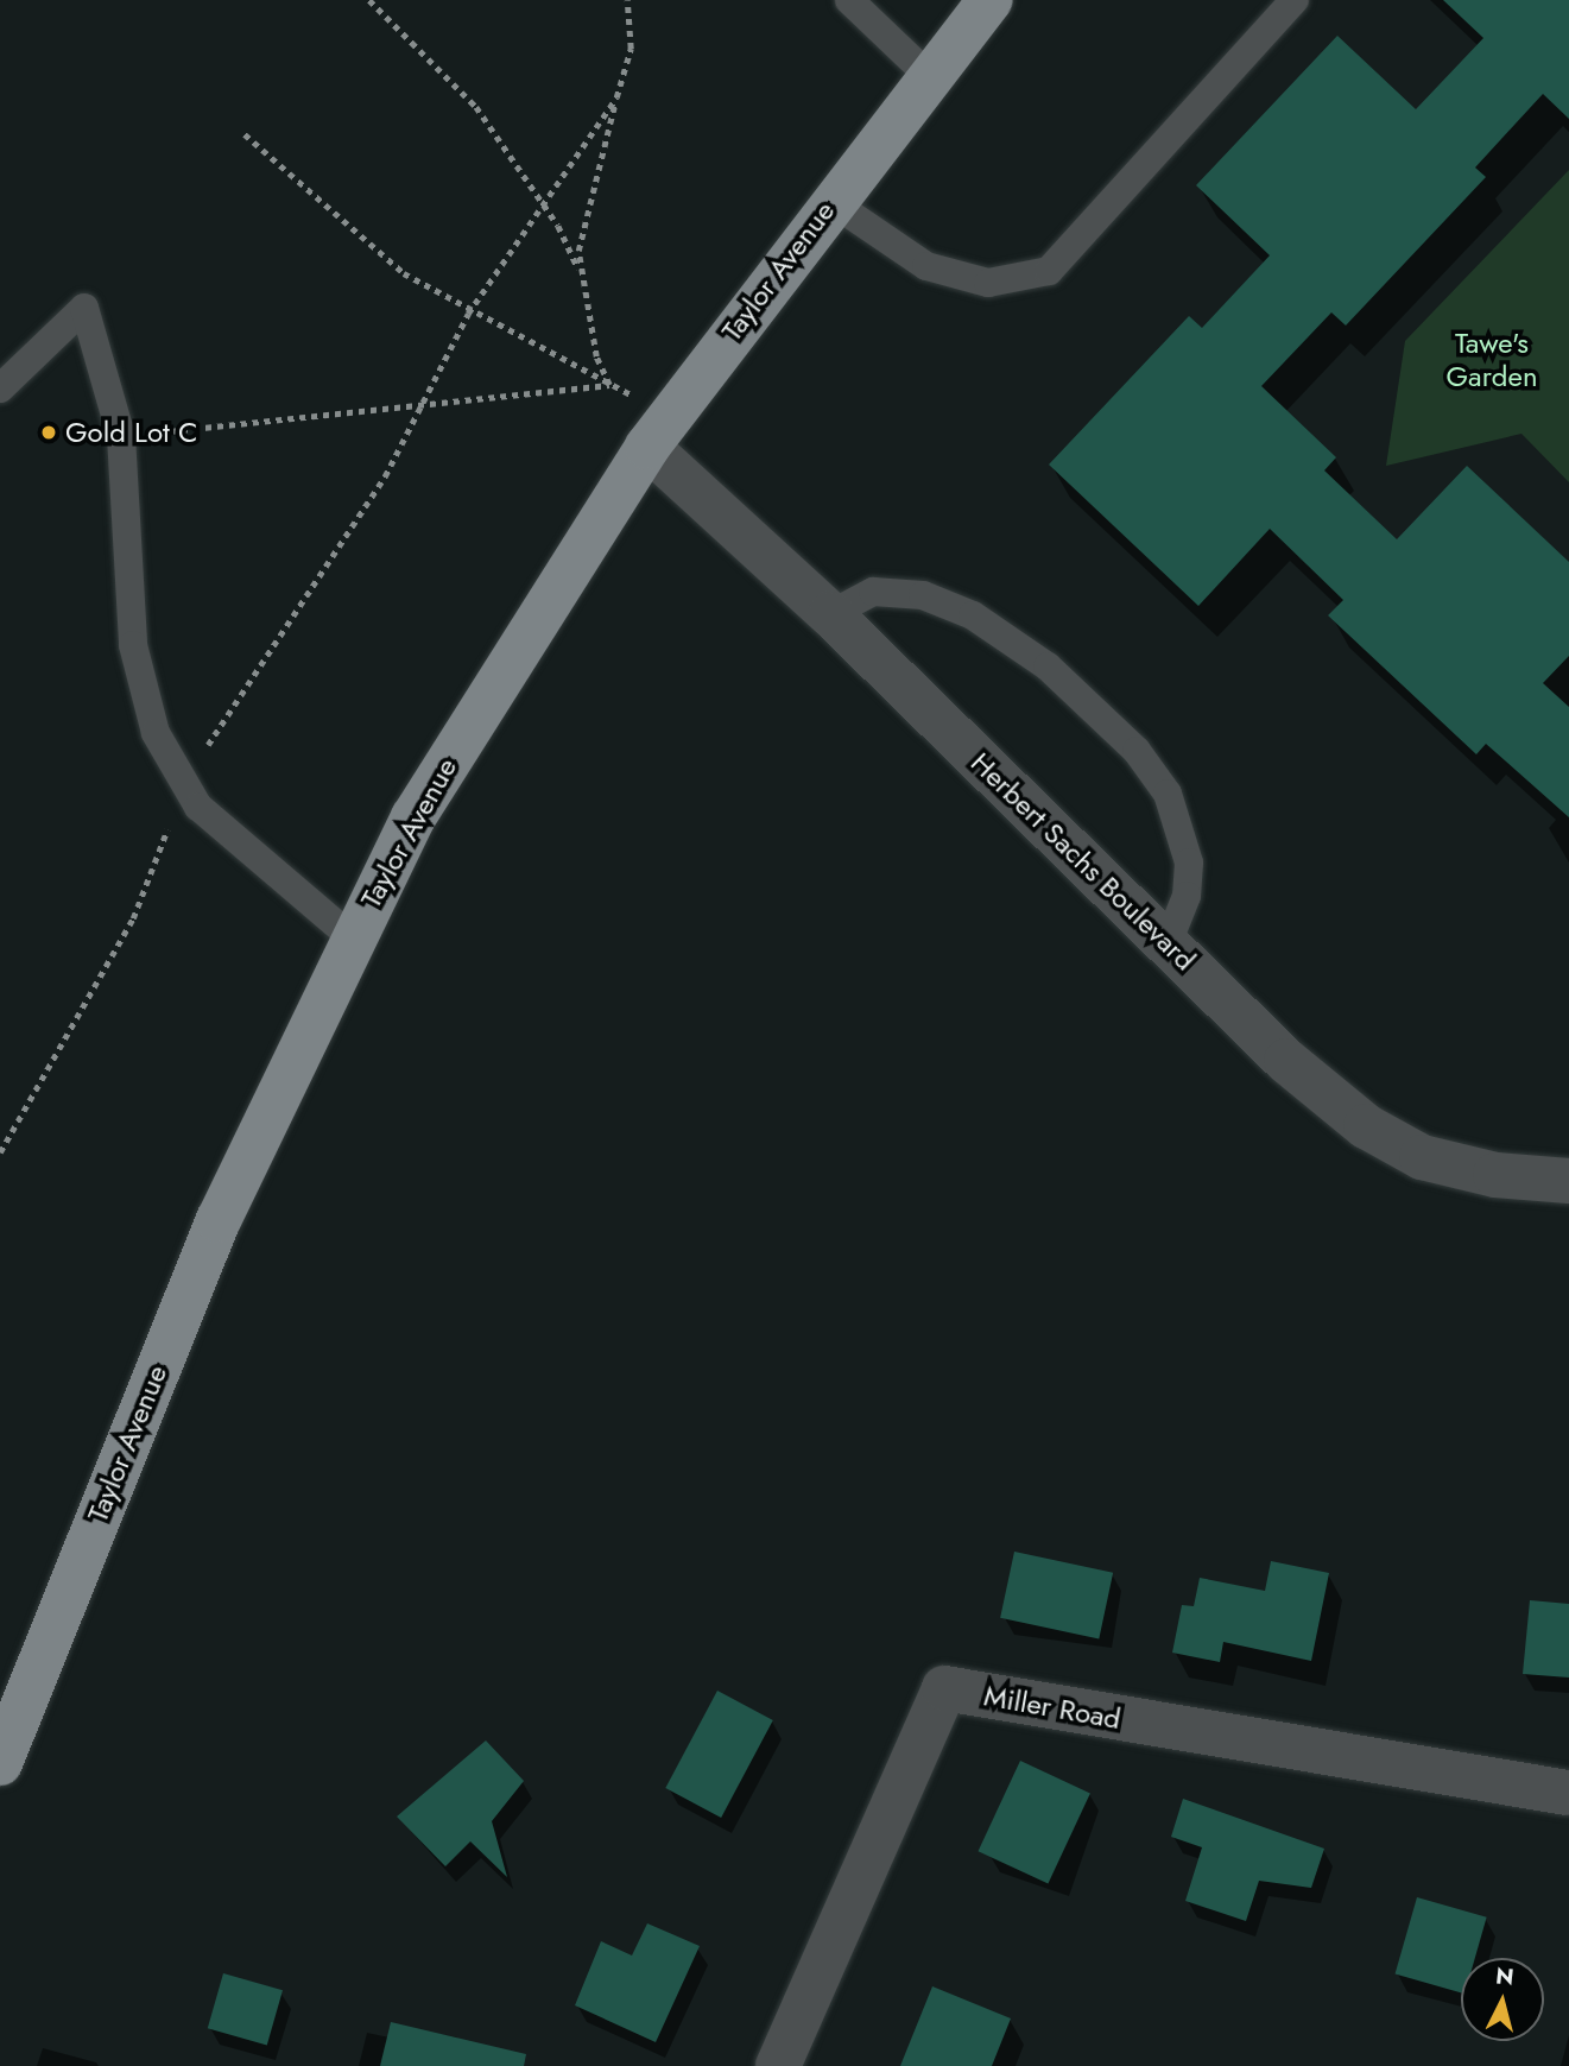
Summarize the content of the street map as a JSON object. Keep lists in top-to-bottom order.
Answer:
{
  "streets": {
    "main road": ["Taylor Avenue"],
    "street": ["Herbert Sachs Boulevard", "Miller Road"]
  },
  "crossings": [
    ["Taylor Avenue", "Herbert Sachs Boulevard"]
  ],
  "parks": ["Tawe's Garden"],
  "places": ["Gold Lot C"],
  "north": "top"
}
